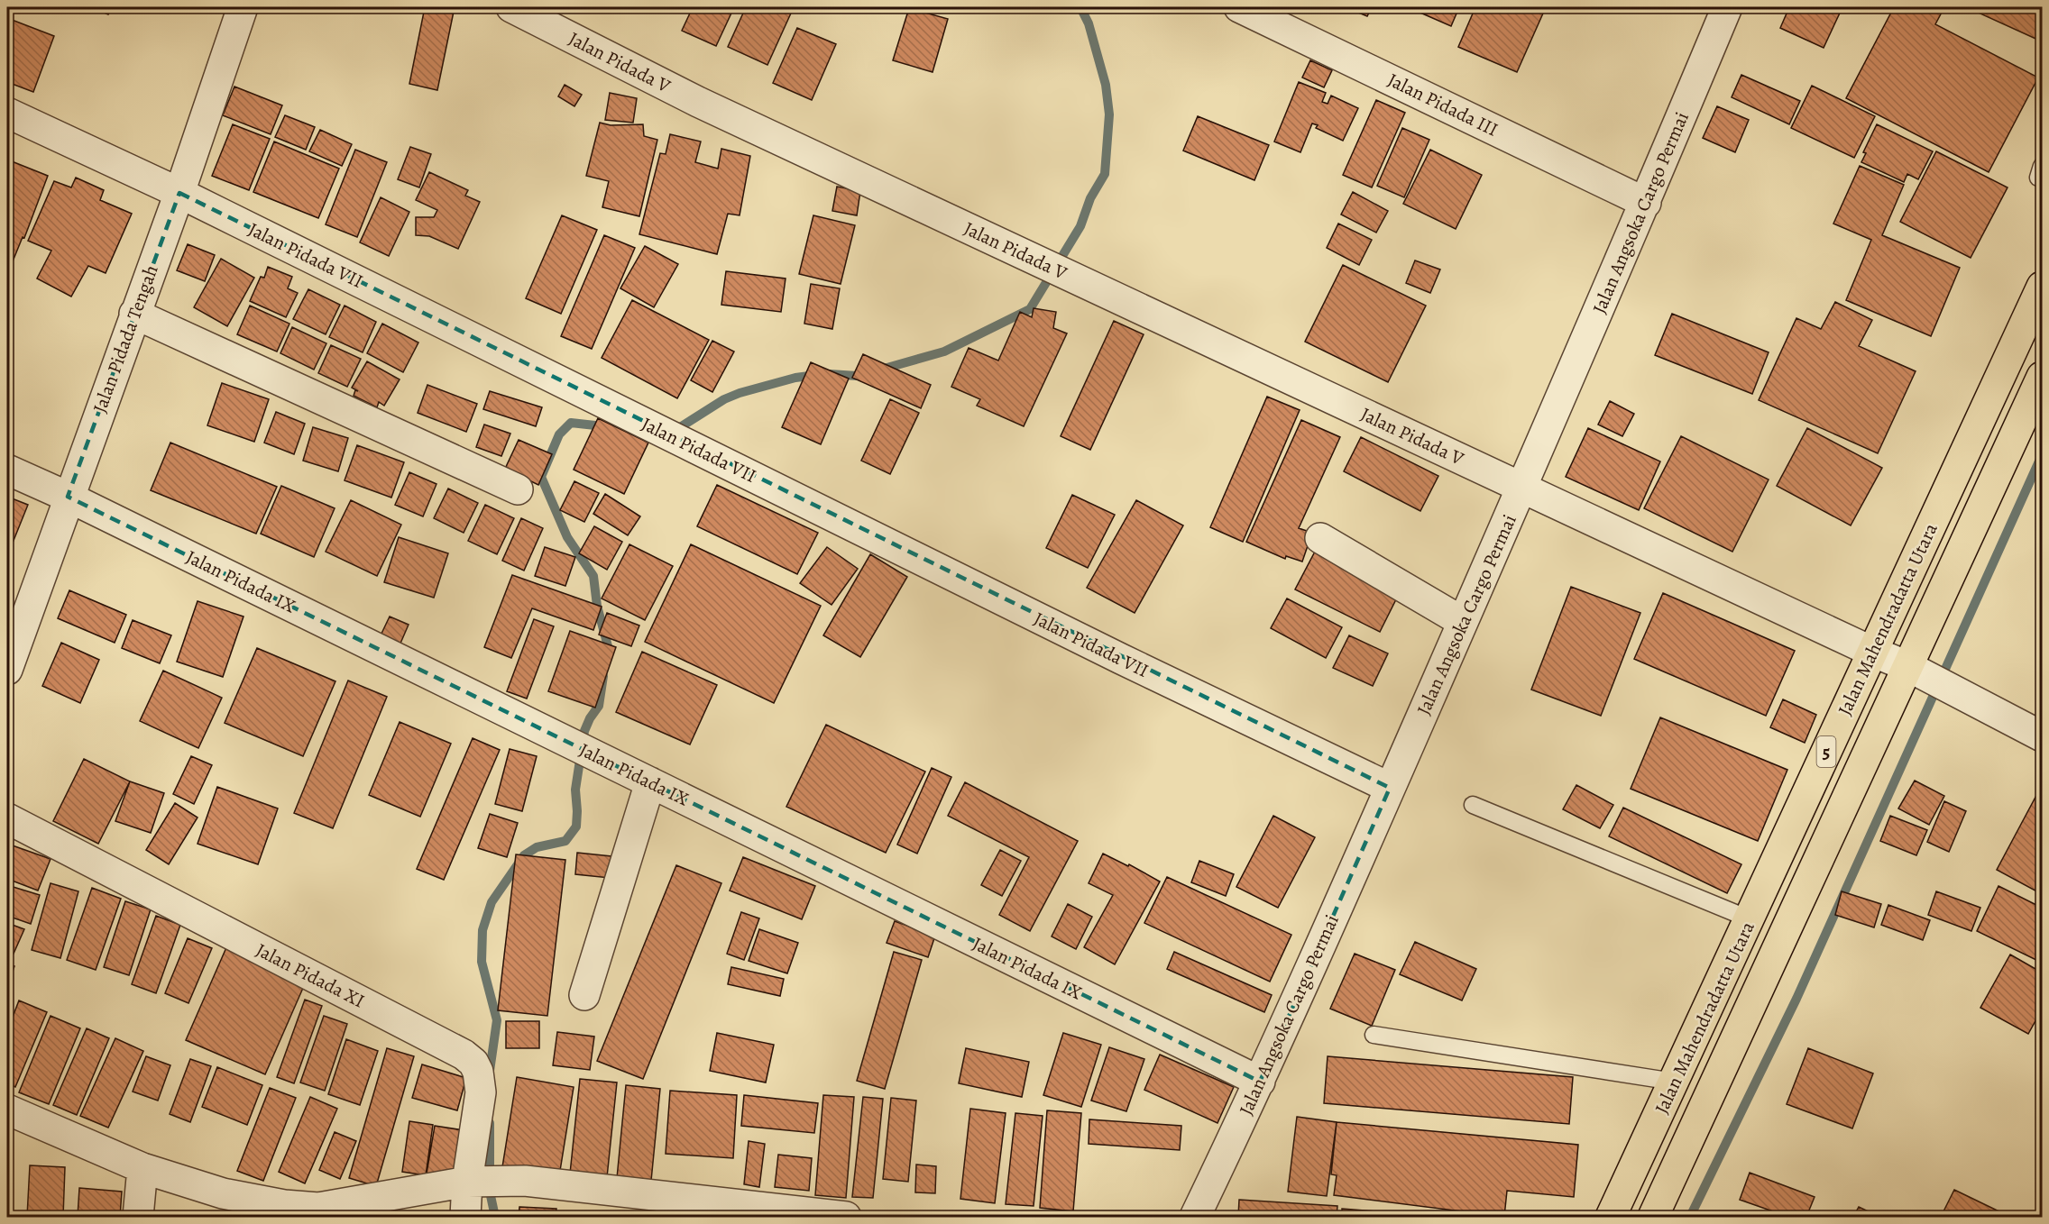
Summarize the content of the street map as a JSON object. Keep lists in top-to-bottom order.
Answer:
{
  "streets": {
    "highway": ["Jalan Mahendradatta Utara", "5"],
    "street": [
      "Jalan Pidada V",
      "Jalan Pidada III",
      "Jalan Angsoka Cargo Permai",
      "Jalan Pidada VII",
      "Jalan Pidada Tengah",
      "Jalan Pidada IX",
      "Jalan Pidada XI"
    ]
  },
  "crossings": [
    ["Jalan Pidada V", "Jalan Angsoka Cargo Permai"],
    ["Jalan Pidada V", "Jalan Mahendradatta Utara"],
    ["Jalan Pidada III", "Jalan Angsoka Cargo Permai"],
    ["Jalan Angsoka Cargo Permai", "Jalan Pidada VII"],
    ["Jalan Angsoka Cargo Permai", "Jalan Pidada IX"],
    ["Jalan Pidada VII", "Jalan Pidada Tengah"],
    ["Jalan Pidada Tengah", "Jalan Pidada IX"]
  ]
}
